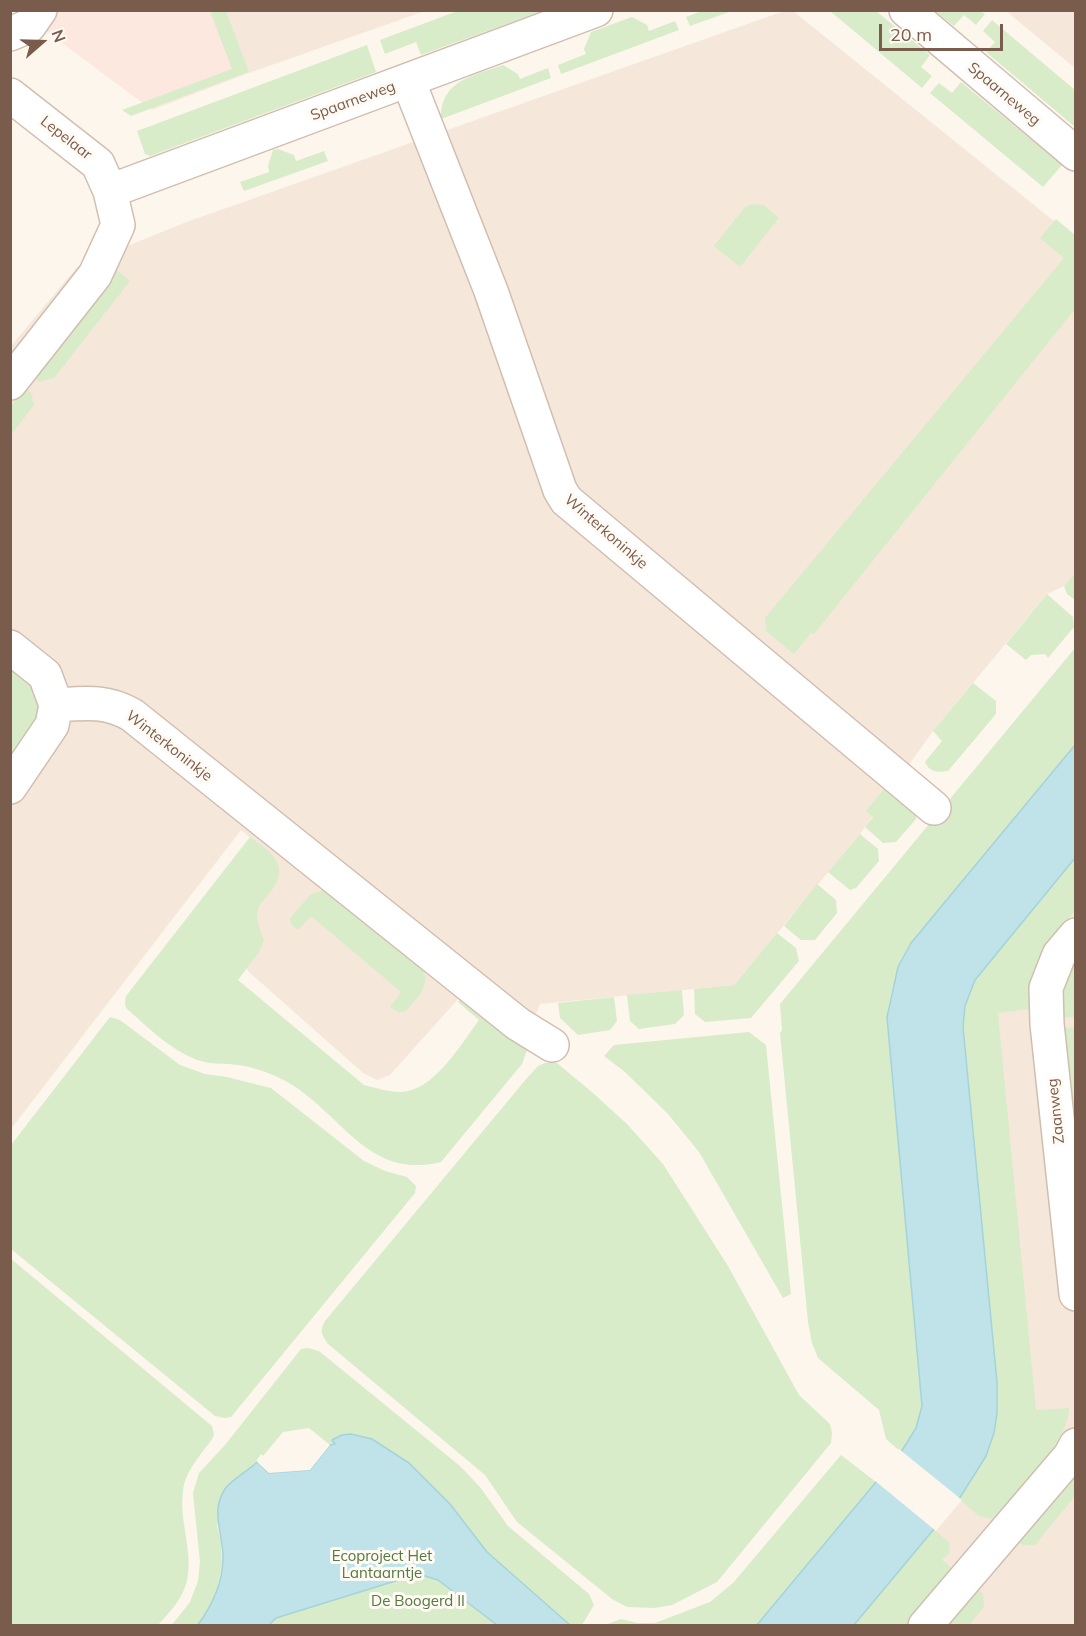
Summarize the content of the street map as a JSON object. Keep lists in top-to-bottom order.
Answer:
{
  "streets": {
    "street": [
      "Spaarneweg",
      "Lepelaar",
      "Winterkoninkje",
      "Zaanweg"
    ]
  },
  "crossings": [
    ["Spaarneweg", "Lepelaar"],
    ["Spaarneweg", "Winterkoninkje"]
  ],
  "parks": ["Ecoproject Het Lantaarntje", "De Boogerd II"],
  "scale_bar": "20 m",
  "north": "right"
}
